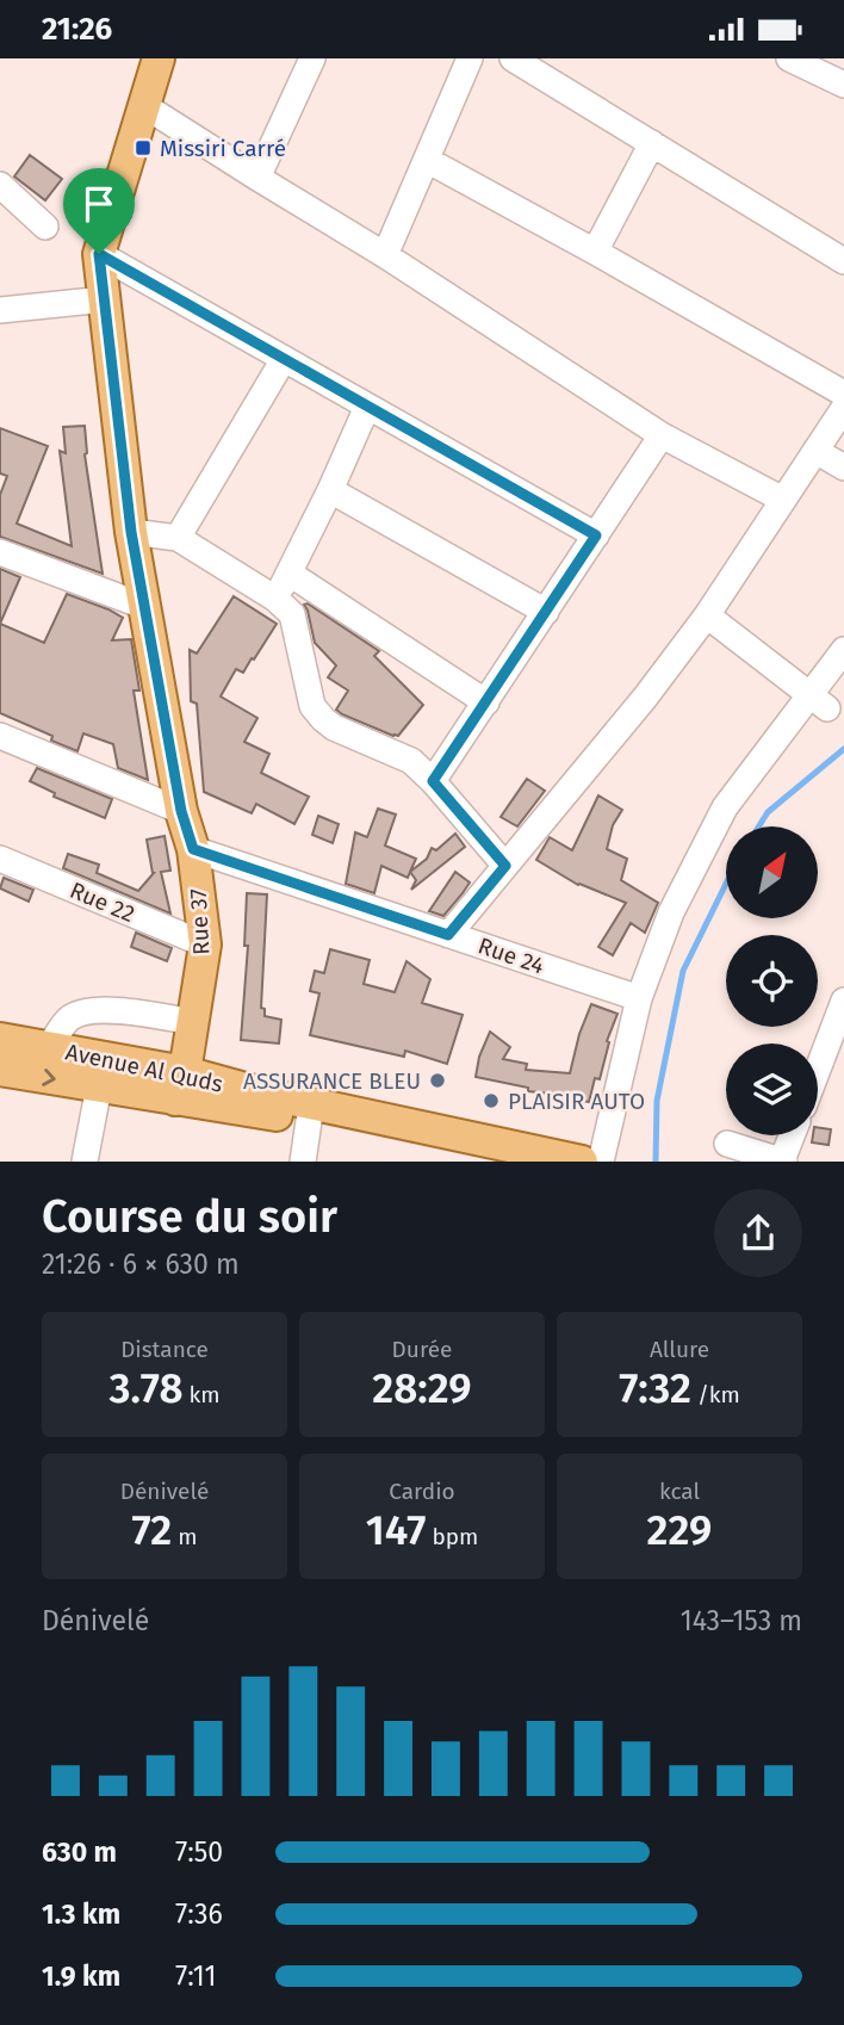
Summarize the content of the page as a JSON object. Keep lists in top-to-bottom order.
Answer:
{
  "streets": {
    "main road": ["Rue 37", "Avenue Al Quds"],
    "street": ["Rue 22", "Rue 24"]
  },
  "crossings": [
    ["Rue 22", "Rue 37"],
    ["Rue 37", "Rue 24"],
    ["Rue 37", "Avenue Al Quds"]
  ],
  "places": {
    "transit": ["Missiri Carré"],
    "other": ["ASSURANCE BLEU", "PLAISIR AUTO"]
  },
  "north": "top right",
  "page": {
    "status": "21:26",
    "heading": ["Course du soir", "21:26 · 6 × 630 m"],
    "stats": [
      ["Distance", "3.78 km"],
      ["Durée", "28:29"],
      ["Allure", "7:32 /km"],
      ["Dénivelé", "72 m"],
      ["Cardio", "147 bpm"],
      ["kcal", "229"]
    ],
    "chart": ["Dénivelé", "143–153 m"],
    "list": [
      {
        "name": "630 m",
        "note": "7:50"
      },
      {
        "name": "1.3 km",
        "note": "7:36"
      },
      {
        "name": "1.9 km",
        "note": "7:11"
      }
    ]
  }
}
